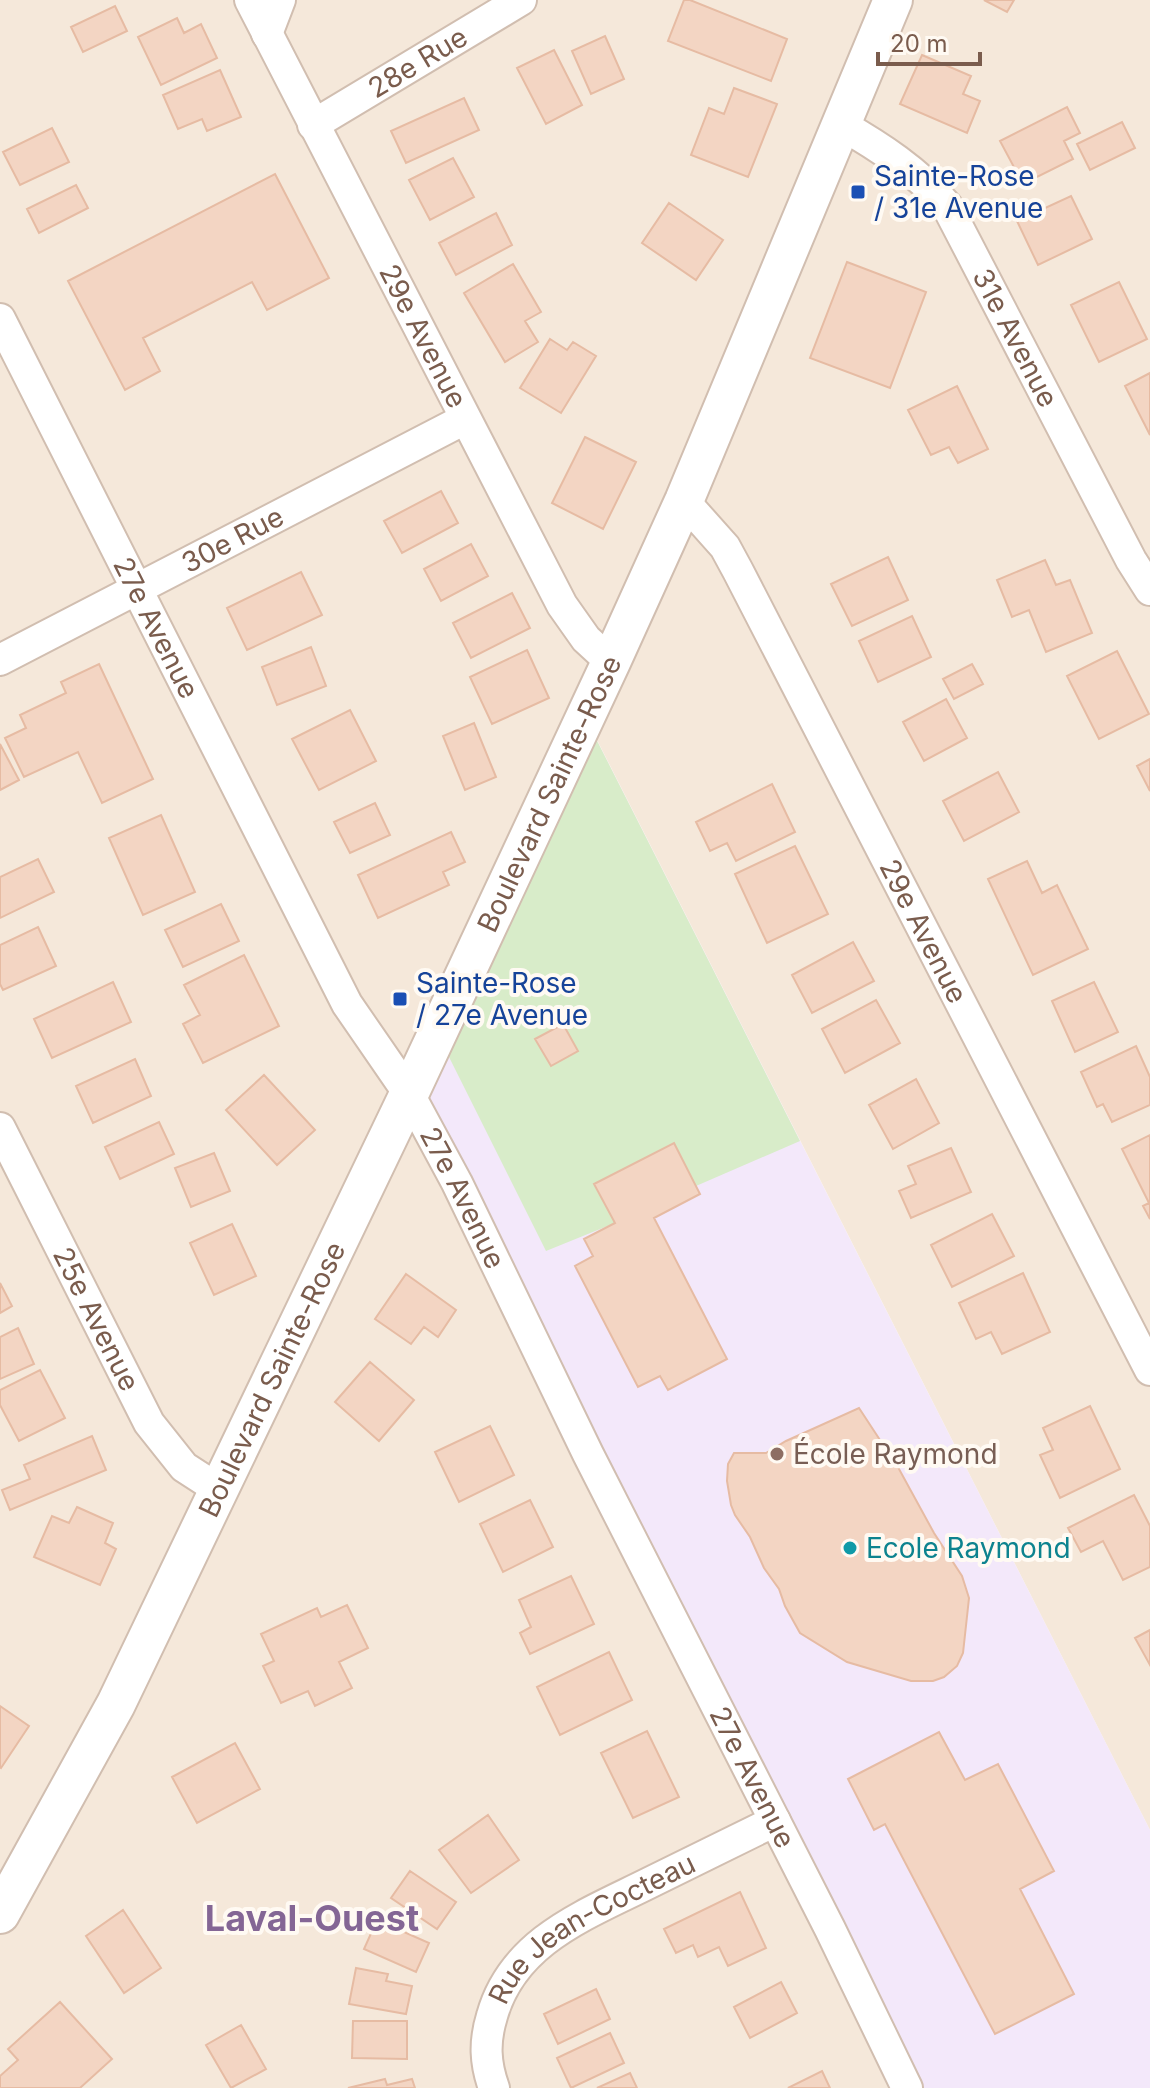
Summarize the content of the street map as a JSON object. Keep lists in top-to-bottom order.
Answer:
{
  "streets": {
    "street": [
      "28e Rue",
      "29e Avenue",
      "31e Avenue",
      "30e Rue",
      "27e Avenue",
      "Boulevard Sainte-Rose",
      "25e Avenue",
      "Rue Jean-Cocteau"
    ]
  },
  "crossings": [
    ["28e Rue", "29e Avenue"],
    ["29e Avenue", "30e Rue"],
    ["29e Avenue", "Boulevard Sainte-Rose"],
    ["31e Avenue", "Boulevard Sainte-Rose"],
    ["30e Rue", "27e Avenue"],
    ["27e Avenue", "Boulevard Sainte-Rose"],
    ["27e Avenue", "Rue Jean-Cocteau"],
    ["Boulevard Sainte-Rose", "25e Avenue"]
  ],
  "districts": ["Laval-Ouest"],
  "places": {
    "transit": ["Sainte-Rose / 31e Avenue", "Sainte-Rose / 27e Avenue"],
    "other": ["École Raymond", "Ecole Raymond"]
  },
  "scale_bar": "20 m"
}
